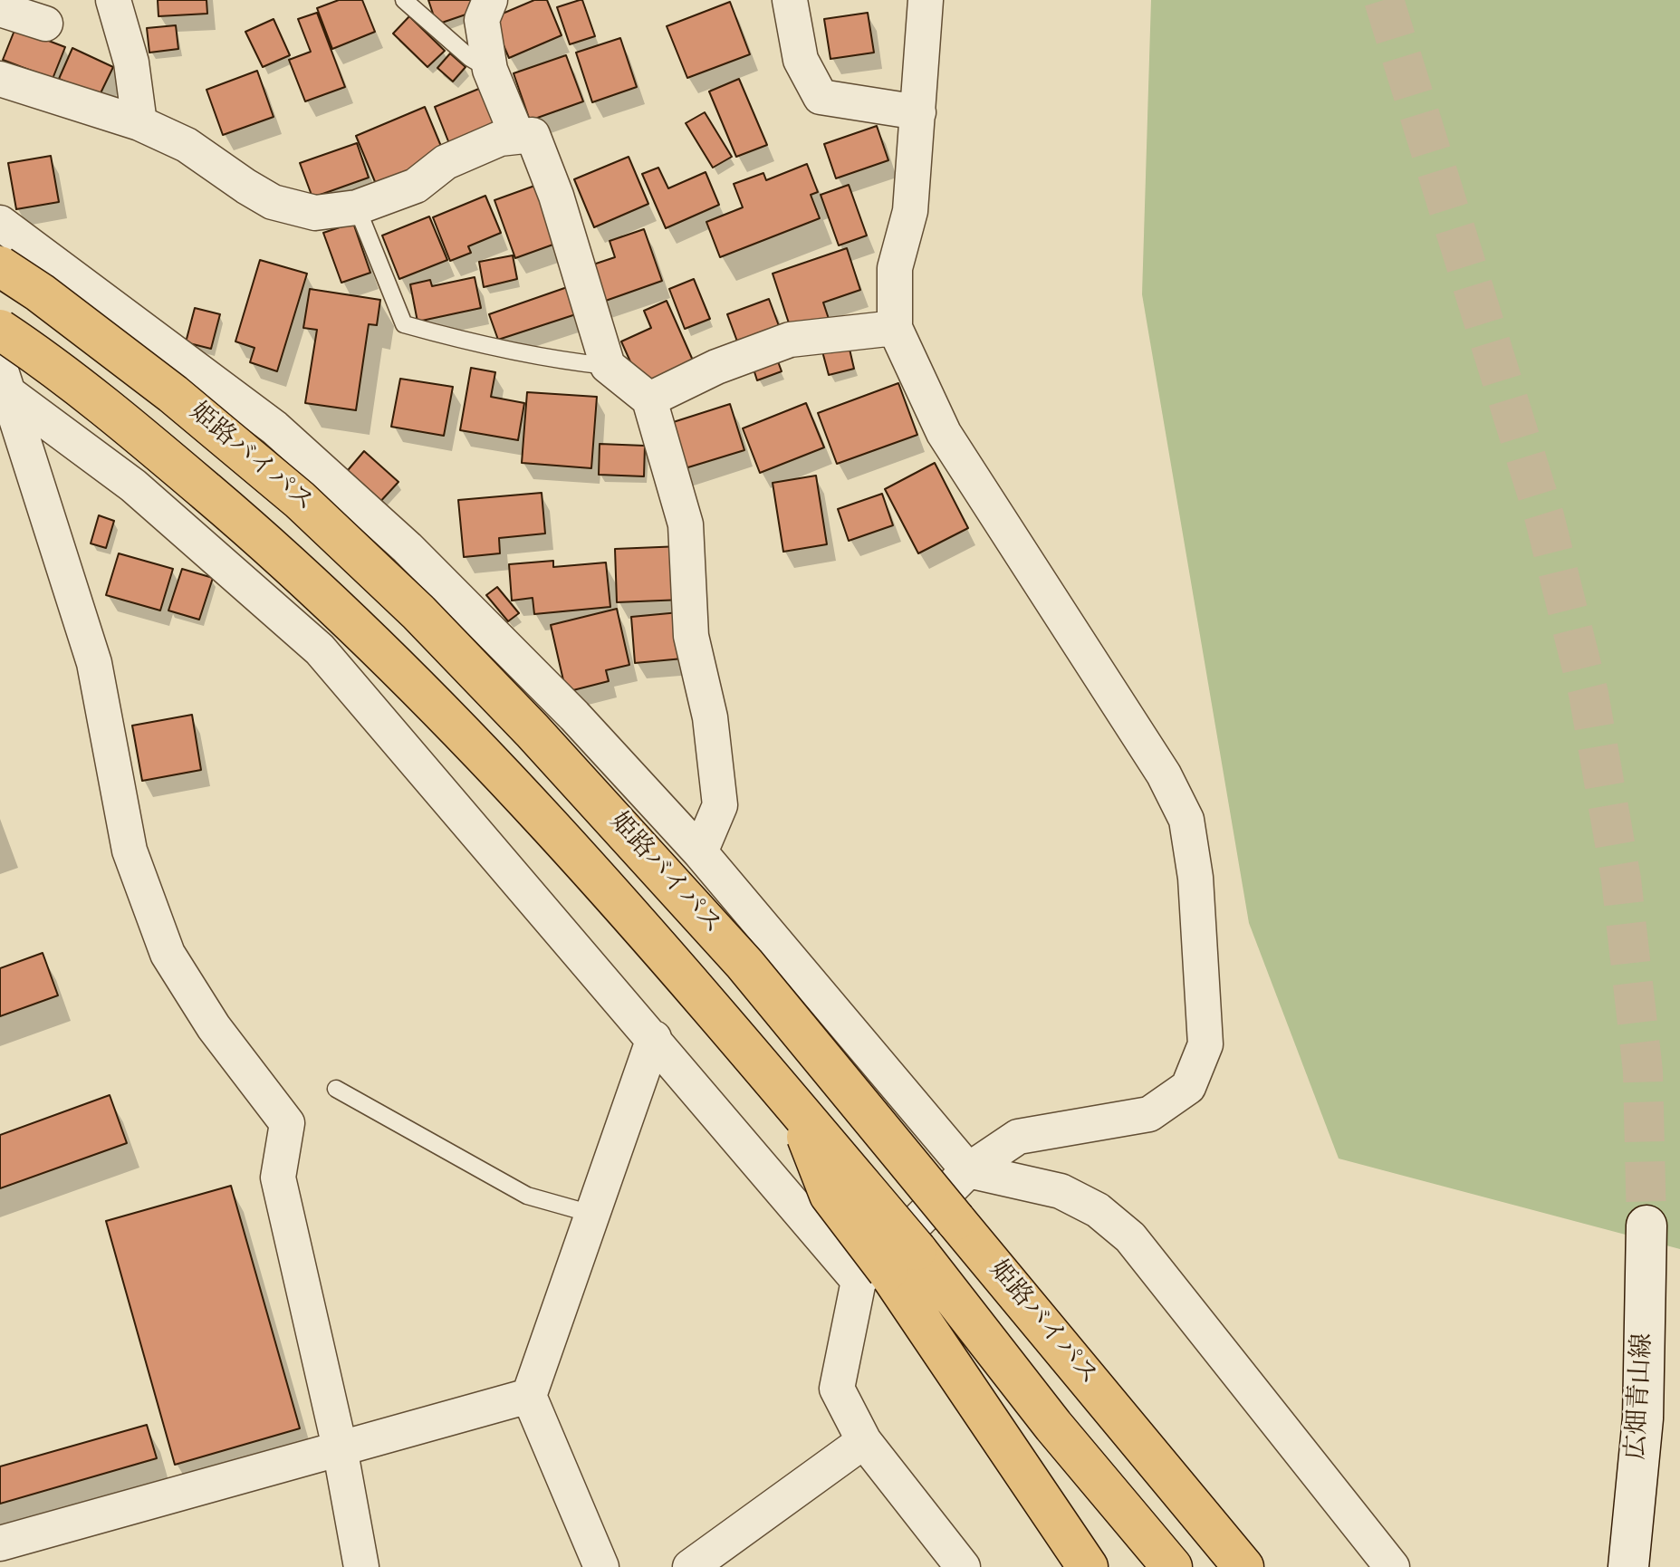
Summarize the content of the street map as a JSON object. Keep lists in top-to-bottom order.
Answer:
{
  "streets": {
    "highway": ["姫路バイパス"],
    "main road": ["広畑青山線"]
  }
}
